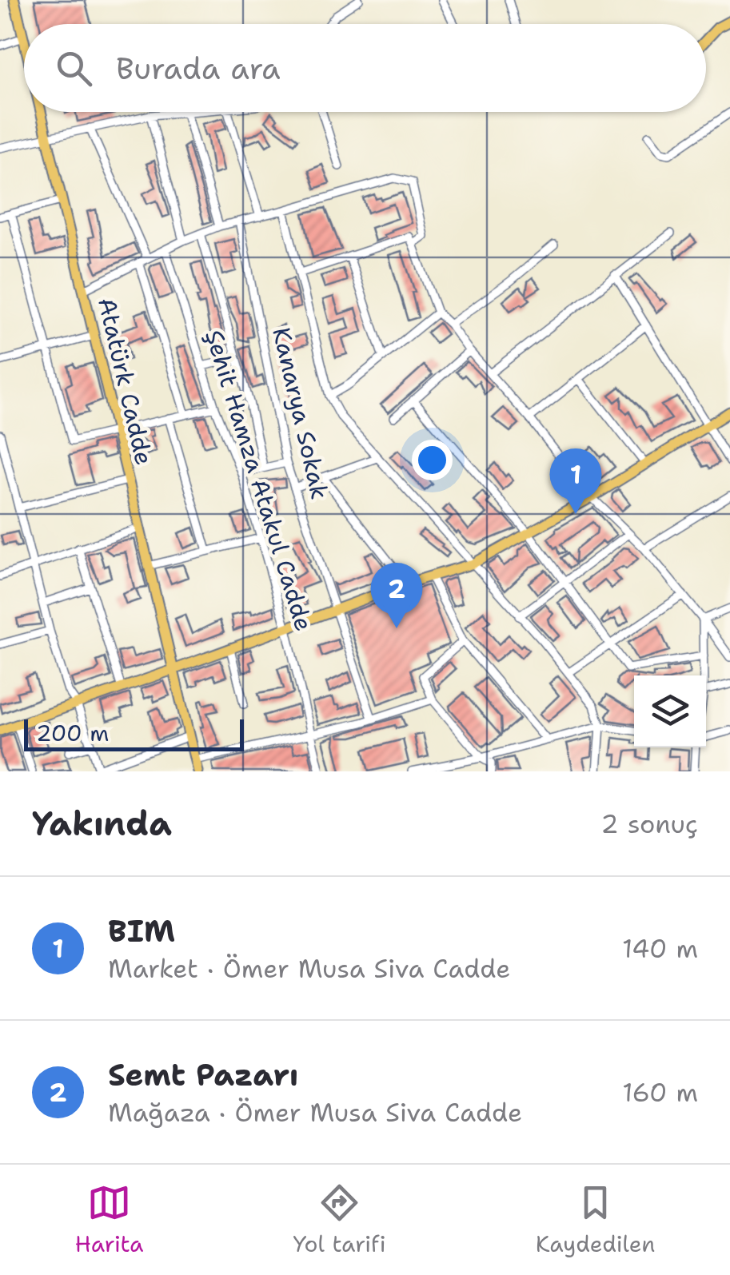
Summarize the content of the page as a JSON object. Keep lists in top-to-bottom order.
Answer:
{
  "streets": {
    "main road": ["Atatürk Cadde"],
    "street": ["Kanarya Sokak", "Şehit Hamza Atakul Cadde"]
  },
  "scale_bar": "200 m",
  "page": {
    "search": "Burada ara",
    "pins": ["1", "2"],
    "scale": "200 m",
    "heading": ["Yakında", "2 sonuç"],
    "list": [
      {
        "mark": "1",
        "name": "BIM",
        "note": "Market · Ömer Musa Siva Cadde",
        "value": "140 m"
      },
      {
        "mark": "2",
        "name": "Semt Pazarı",
        "note": "Mağaza · Ömer Musa Siva Cadde",
        "value": "160 m"
      }
    ],
    "nav": ["Harita", "Yol tarifi", "Kaydedilen"]
  }
}
